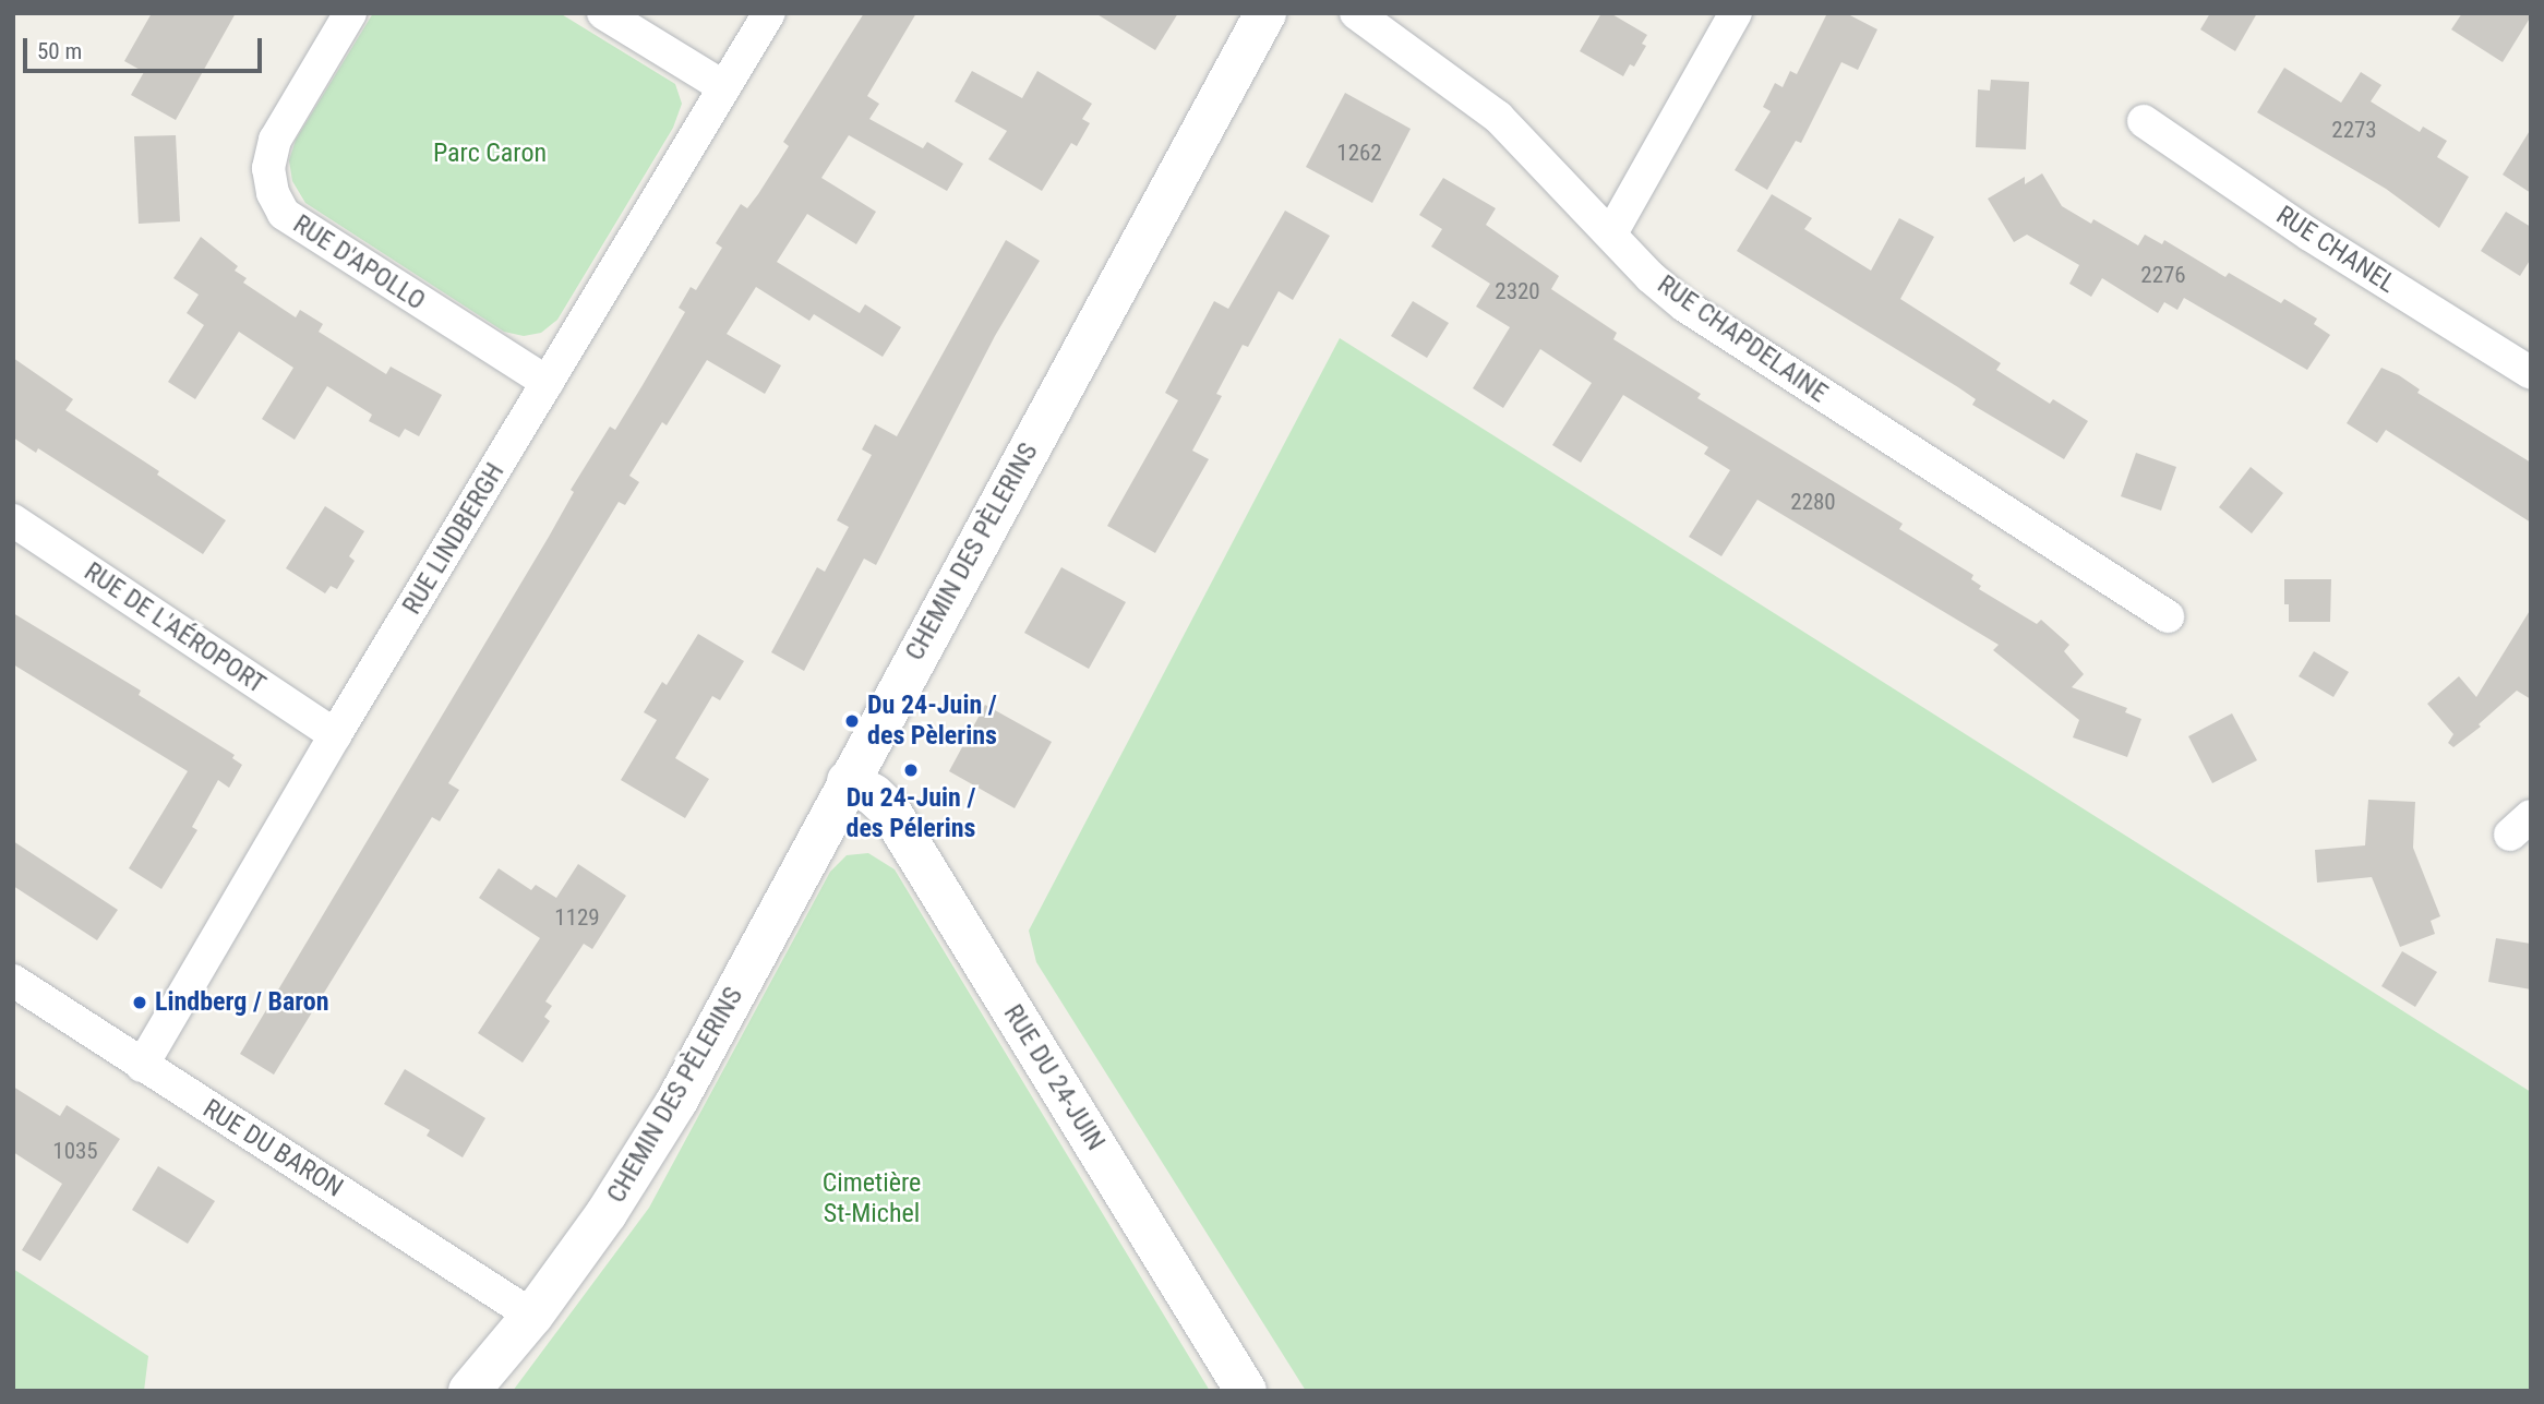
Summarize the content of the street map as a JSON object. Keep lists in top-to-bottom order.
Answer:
{
  "streets": {
    "street": [
      "RUE CHANEL",
      "RUE D'APOLLO",
      "RUE CHAPDELAINE",
      "RUE LINDBERGH",
      "CHEMIN DES PÈLERINS",
      "RUE DE L'AÉROPORT",
      "RUE DU 24-JUIN",
      "RUE DU BARON"
    ]
  },
  "crossings": [
    ["RUE D'APOLLO", "RUE LINDBERGH"],
    ["RUE LINDBERGH", "RUE DE L'AÉROPORT"],
    ["RUE LINDBERGH", "RUE DU BARON"],
    ["CHEMIN DES PÈLERINS", "RUE DU 24-JUIN"],
    ["CHEMIN DES PÈLERINS", "RUE DU BARON"]
  ],
  "parks": ["Parc Caron", "Cimetière St-Michel"],
  "places": ["Du 24-Juin / des Pèlerins", "Du 24-Juin / des Pélerins", "Lindberg / Baron"],
  "house_numbers": [
    "2273",
    "1262",
    "2276",
    "2320",
    "2280",
    "1129",
    "1035"
  ],
  "scale_bar": "50 m"
}
